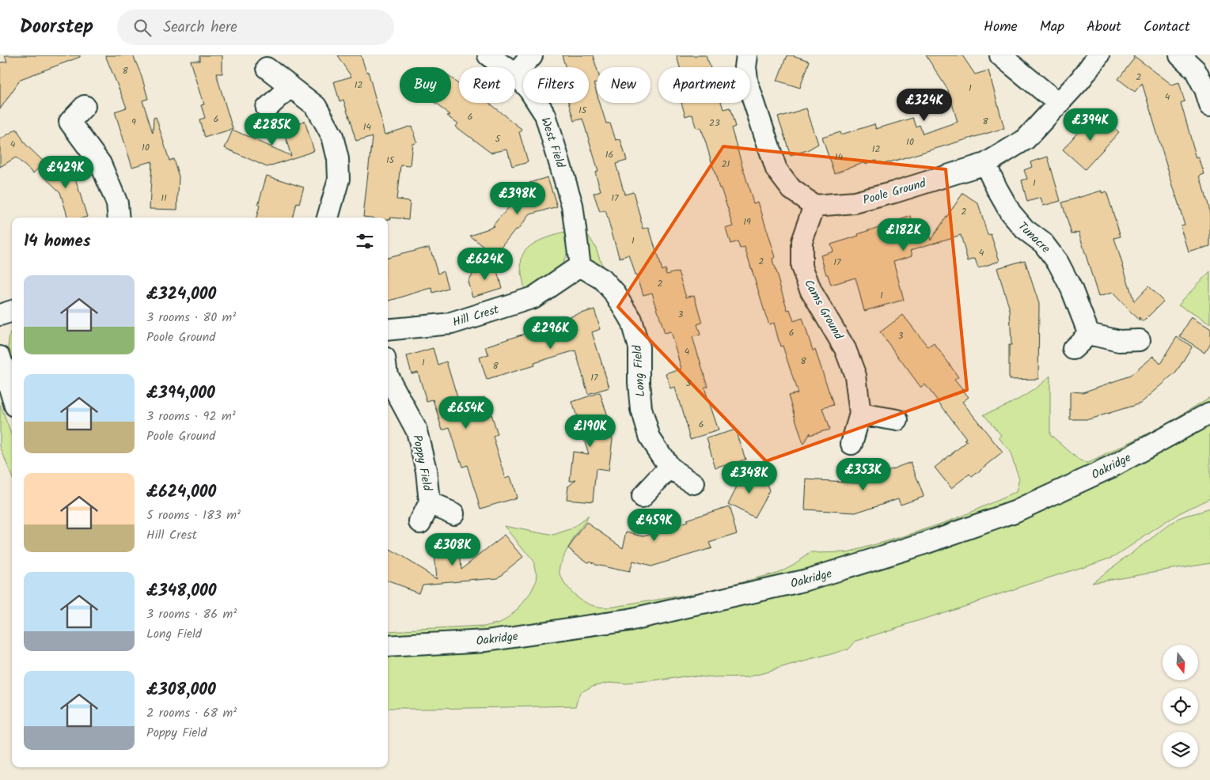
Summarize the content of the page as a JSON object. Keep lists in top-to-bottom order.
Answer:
{
  "streets": {
    "street": [
      "West Field",
      "Poole Ground",
      "Tunacre",
      "Cams Ground",
      "Hill Crest",
      "Long Field",
      "Poppy Field",
      "Oakridge"
    ]
  },
  "crossings": [
    ["West Field", "Hill Crest"],
    ["West Field", "Long Field"],
    ["Poole Ground", "Tunacre"],
    ["Poole Ground", "Cams Ground"],
    ["Hill Crest", "Long Field"]
  ],
  "house_numbers": [
    "8",
    "2",
    "12",
    "1",
    "4",
    "15",
    "6",
    "6",
    "8",
    "9",
    "23",
    "14",
    "5",
    "10",
    "4",
    "10",
    "12",
    "16",
    "14",
    "15",
    "21",
    "1",
    "11",
    "17",
    "2",
    "19",
    "1",
    "4",
    "2",
    "17",
    "2",
    "1",
    "3",
    "6",
    "3",
    "4",
    "8",
    "1",
    "8",
    "17",
    "5",
    "6"
  ],
  "north": "bottom",
  "page": {
    "header": "Doorstep",
    "search": "Search here",
    "nav": [
      "Home",
      "Map",
      "About",
      "Contact"
    ],
    "chip": [
      "Buy",
      "Rent",
      "Filters",
      "New",
      "Apartment"
    ],
    "price": [
      "£324K",
      "£394K",
      "£285K",
      "£429K",
      "£398K",
      "£182K",
      "£624K",
      "£296K",
      "£654K",
      "£190K",
      "£353K",
      "£348K",
      "£459K",
      "£308K"
    ],
    "heading": "14 homes",
    "list": [
      {
        "name": "£324,000",
        "note": "3 rooms · 80 m² · Poole Ground"
      },
      {
        "name": "£394,000",
        "note": "3 rooms · 92 m² · Poole Ground"
      },
      {
        "name": "£624,000",
        "note": "5 rooms · 183 m² · Hill Crest"
      },
      {
        "name": "£348,000",
        "note": "3 rooms · 86 m² · Long Field"
      },
      {
        "name": "£308,000",
        "note": "2 rooms · 68 m² · Poppy Field"
      }
    ]
  }
}
